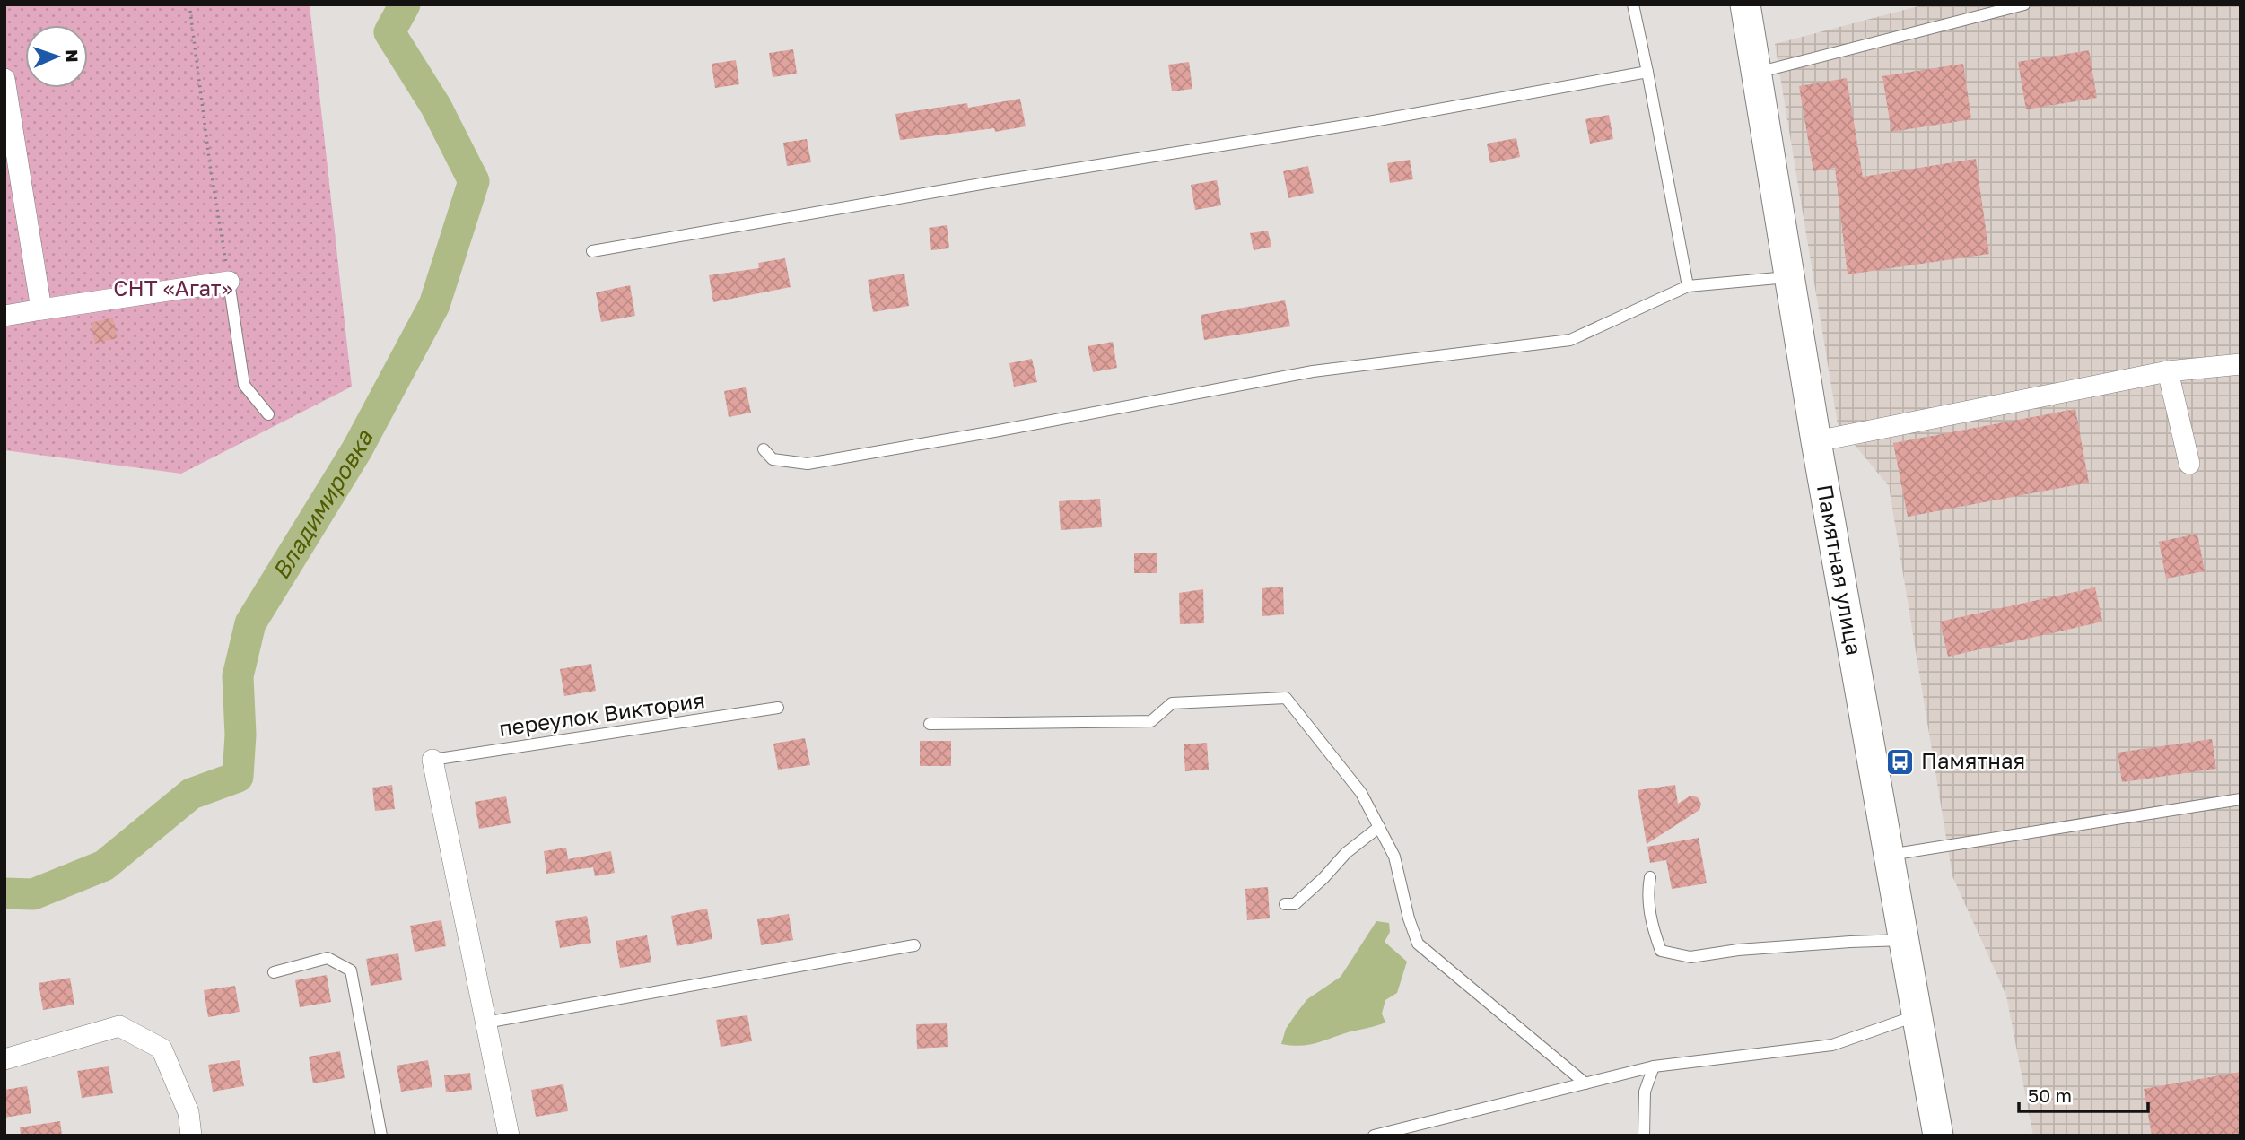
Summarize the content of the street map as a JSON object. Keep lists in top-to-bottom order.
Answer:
{
  "streets": {
    "street": ["Памятная улица"],
    "lane": ["переулок Виктория"]
  },
  "water": ["Владимировка"],
  "parks": ["СНТ «Агат»"],
  "places": {
    "bus stop": ["Памятная"]
  },
  "scale_bar": "50 m",
  "north": "right"
}
